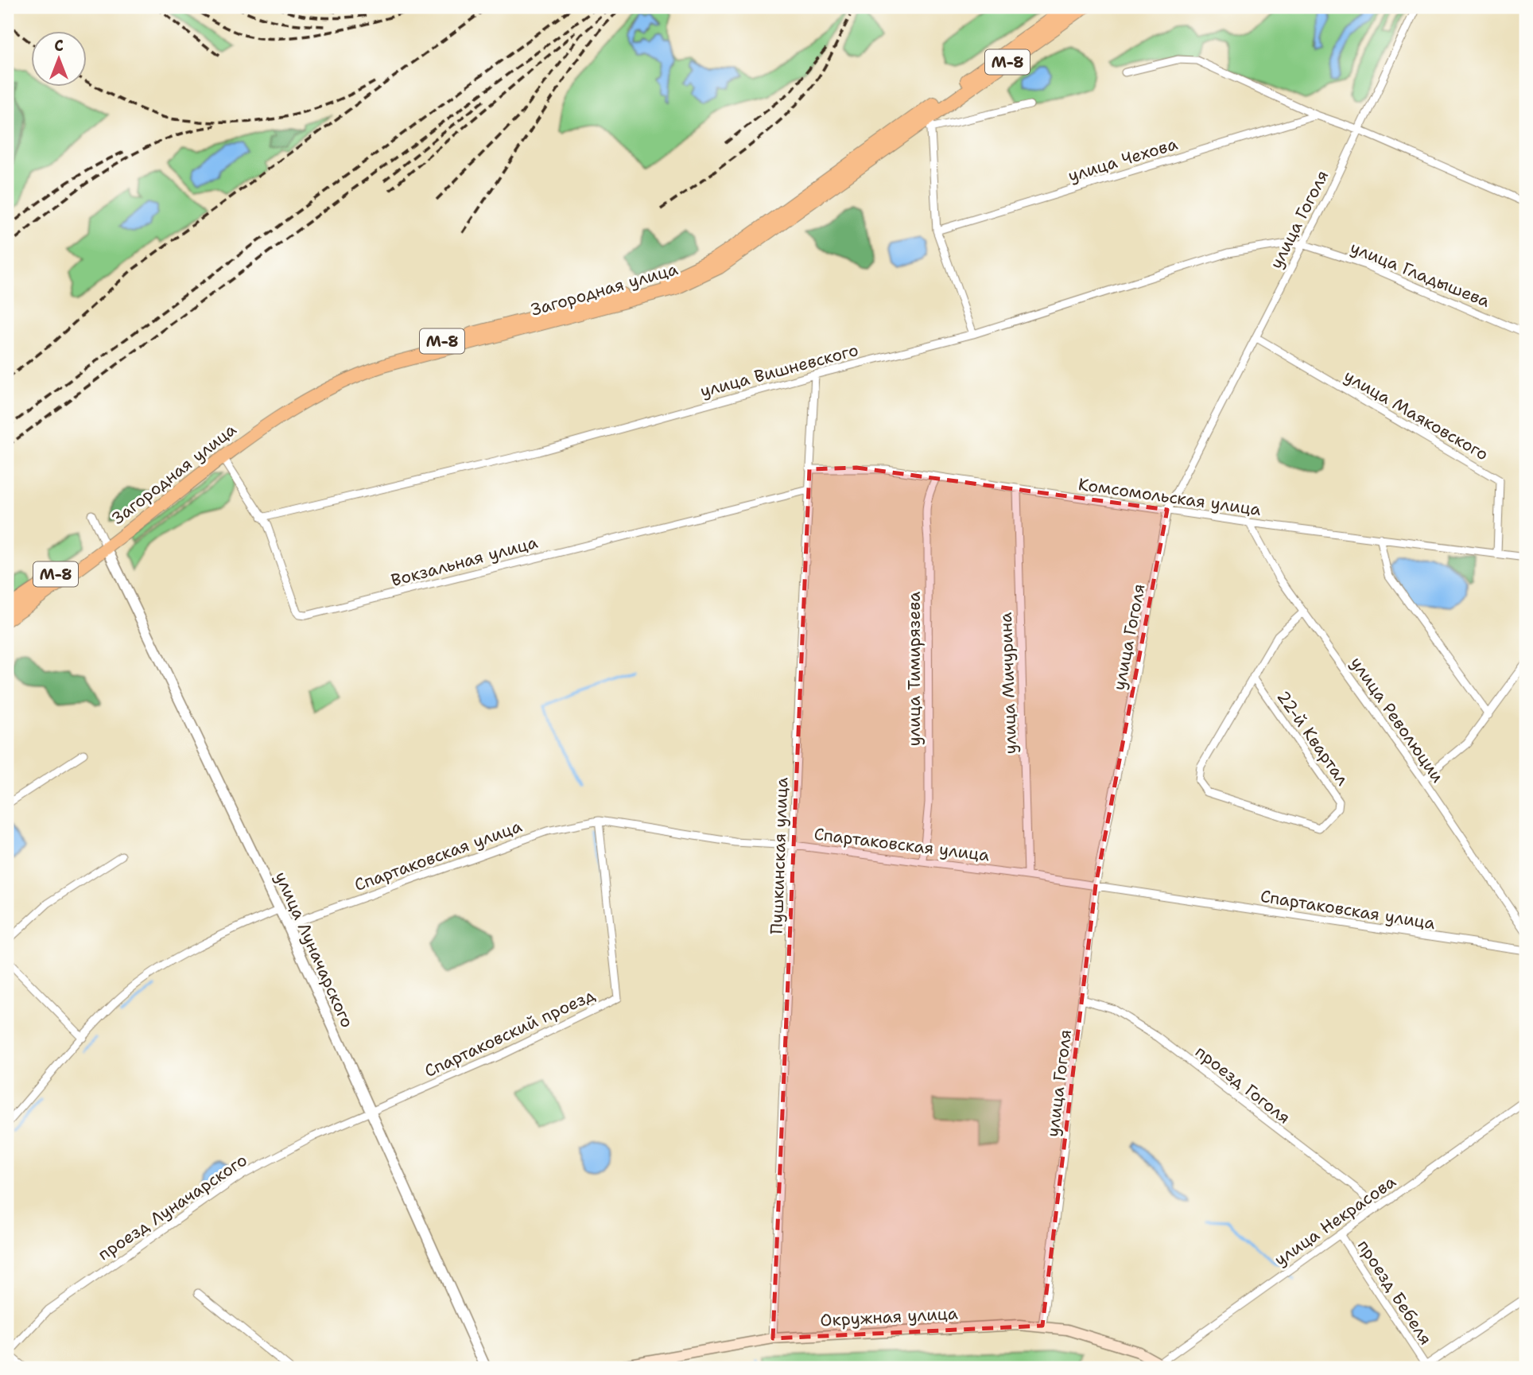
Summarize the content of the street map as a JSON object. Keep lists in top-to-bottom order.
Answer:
{
  "streets": {
    "highway": ["М-8", "Загородная улица"],
    "main road": ["Окружная улица"],
    "street": [
      "улица Чехова",
      "улица Гоголя",
      "улица Гладышева",
      "улица Вишневского",
      "улица Маяковского",
      "Комсомольская улица",
      "Вокзальная улица",
      "улица Тимирязева",
      "улица Мичурина",
      "улица Революции",
      "22-й Квартал",
      "Спартаковская улица",
      "Пушкинская улица",
      "улица Луначарского",
      "Спартаковский проезд",
      "проезд Гоголя",
      "проезд Луначарского",
      "улица Некрасова",
      "проезд Бебеля"
    ]
  },
  "crossings": [
    ["М-8", "Загородная улица"],
    ["М-8", "улица Луначарского"],
    ["улица Гоголя", "улица Гладышева"],
    ["улица Гоголя", "улица Вишневского"],
    ["улица Гоголя", "улица Маяковского"],
    ["улица Гоголя", "Комсомольская улица"],
    ["улица Гоголя", "Спартаковская улица"],
    ["улица Гоголя", "проезд Гоголя"],
    ["улица Гоголя", "Окружная улица"],
    ["улица Гладышева", "улица Вишневского"],
    ["Загородная улица", "Вокзальная улица"],
    ["Загородная улица", "улица Луначарского"],
    ["улица Вишневского", "Вокзальная улица"],
    ["улица Вишневского", "Пушкинская улица"],
    ["улица Маяковского", "Комсомольская улица"],
    ["Комсомольская улица", "улица Тимирязева"],
    ["Комсомольская улица", "улица Мичурина"],
    ["Комсомольская улица", "улица Революции"],
    ["Комсомольская улица", "Пушкинская улица"],
    ["Вокзальная улица", "Пушкинская улица"],
    ["улица Тимирязева", "Спартаковская улица"],
    ["улица Мичурина", "Спартаковская улица"],
    ["улица Революции", "22-й Квартал"],
    ["Спартаковская улица", "Пушкинская улица"],
    ["Спартаковская улица", "улица Луначарского"],
    ["Спартаковская улица", "Спартаковский проезд"],
    ["Пушкинская улица", "Окружная улица"],
    ["улица Луначарского", "Спартаковский проезд"],
    ["улица Луначарского", "проезд Луначарского"],
    ["Спартаковский проезд", "проезд Луначарского"],
    ["проезд Гоголя", "улица Некрасова"],
    ["улица Некрасова", "проезд Бебеля"],
    ["улица Некрасова", "Окружная улица"]
  ],
  "north": "top"
}
